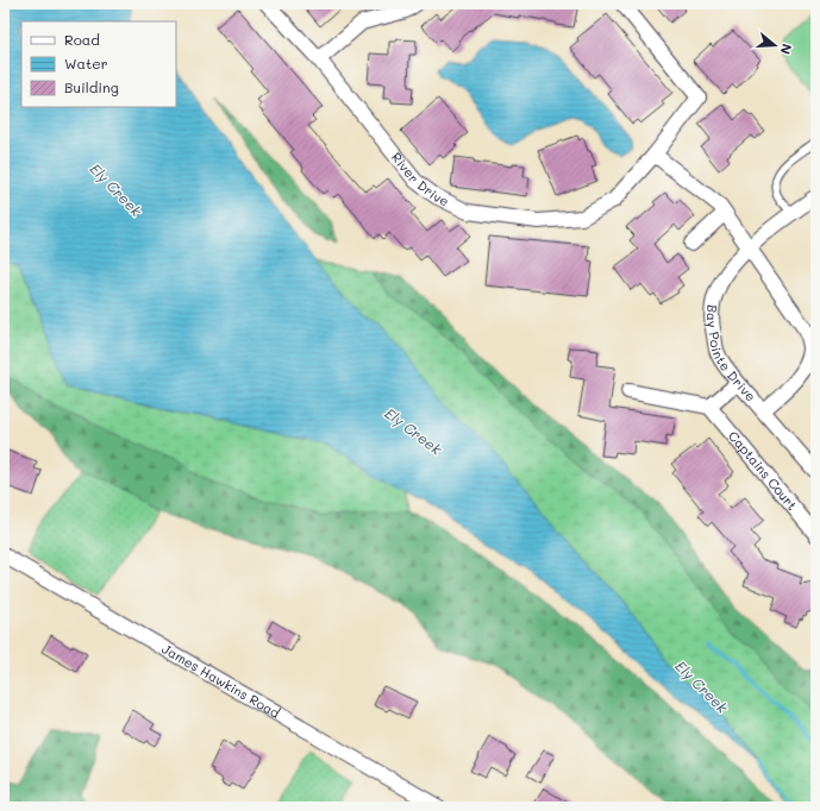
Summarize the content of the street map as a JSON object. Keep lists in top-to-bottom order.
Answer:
{
  "streets": {
    "street": [
      "River Drive",
      "Bay Pointe Drive",
      "Captains Court",
      "James Hawkins Road"
    ]
  },
  "water": ["Ely Creek"],
  "legend": ["Road", "Water", "Building"],
  "north": "right"
}
